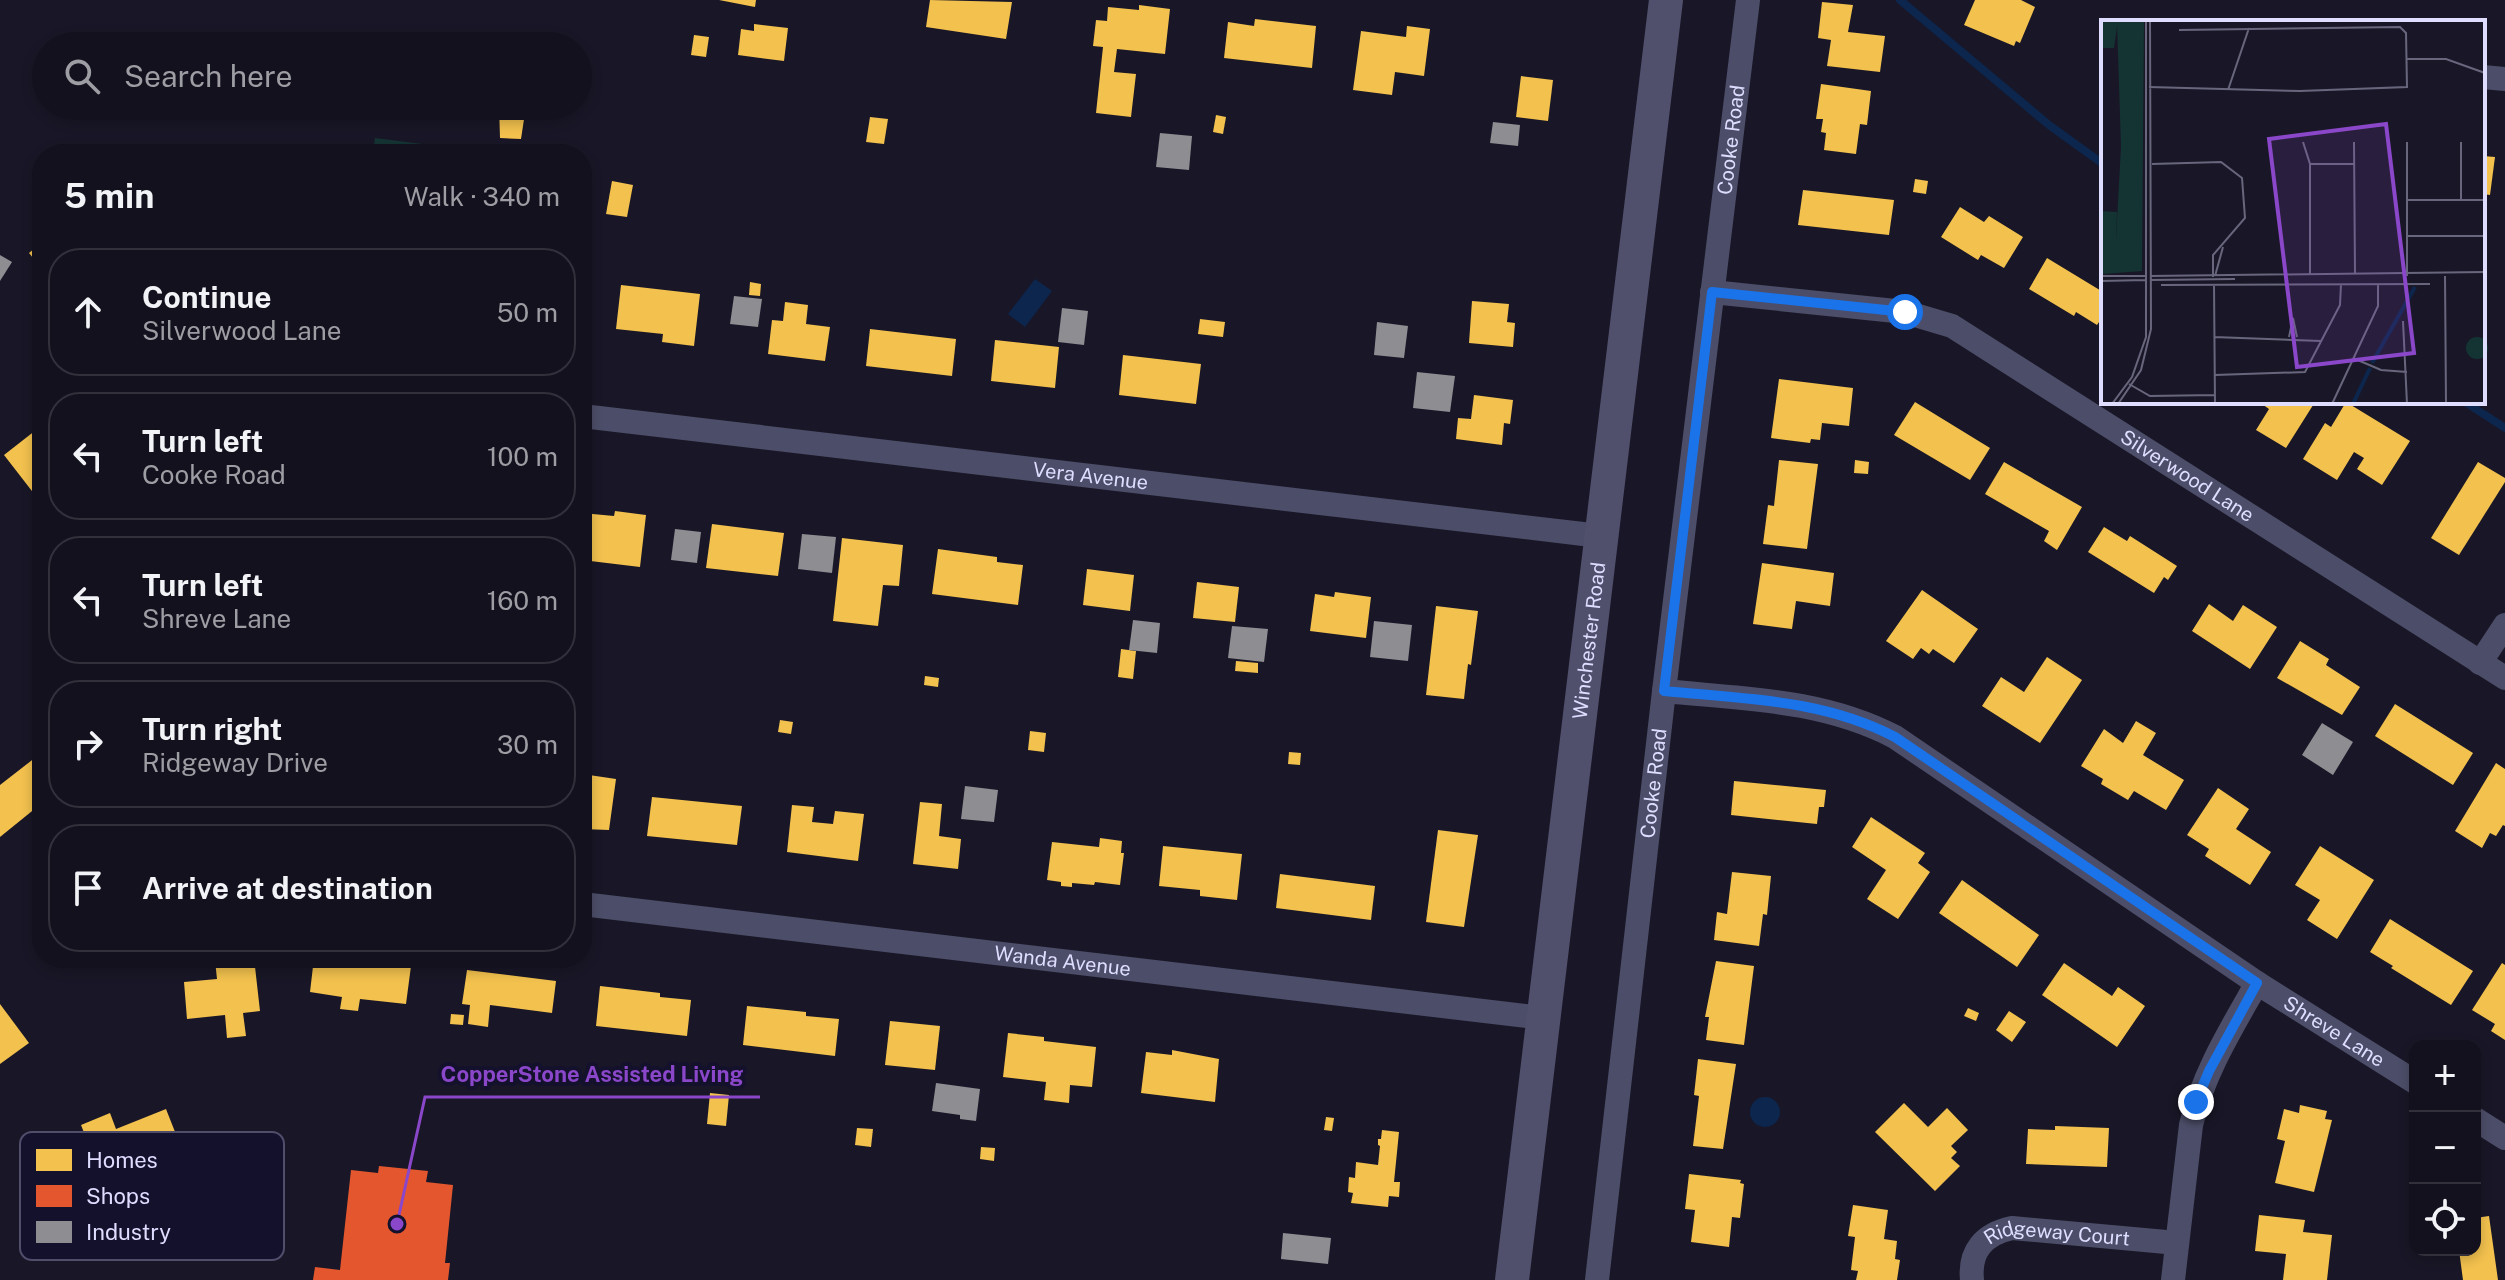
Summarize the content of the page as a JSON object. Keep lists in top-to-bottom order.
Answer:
{
  "streets": {
    "main road": ["Winchester Road"],
    "street": [
      "Cooke Road",
      "Vera Avenue",
      "Silverwood Lane",
      "Wanda Avenue",
      "Shreve Lane",
      "Ridgeway Court"
    ]
  },
  "crossings": [
    ["Cooke Road", "Silverwood Lane"],
    ["Cooke Road", "Shreve Lane"],
    ["Vera Avenue", "Winchester Road"],
    ["Winchester Road", "Wanda Avenue"]
  ],
  "places": ["CopperStone Assisted Living"],
  "legend": ["Homes", "Shops", "Industry"],
  "page": {
    "search": "Search here",
    "heading": ["5 min", "Walk · 340 m"],
    "list": [
      ["Continue", "Silverwood Lane", "50 m"],
      ["Turn left", "Cooke Road", "100 m"],
      ["Turn left", "Shreve Lane", "160 m"],
      ["Turn right", "Ridgeway Drive", "30 m"],
      "Arrive at destination"
    ],
    "map_buttons": ["+", "−"]
  }
}
